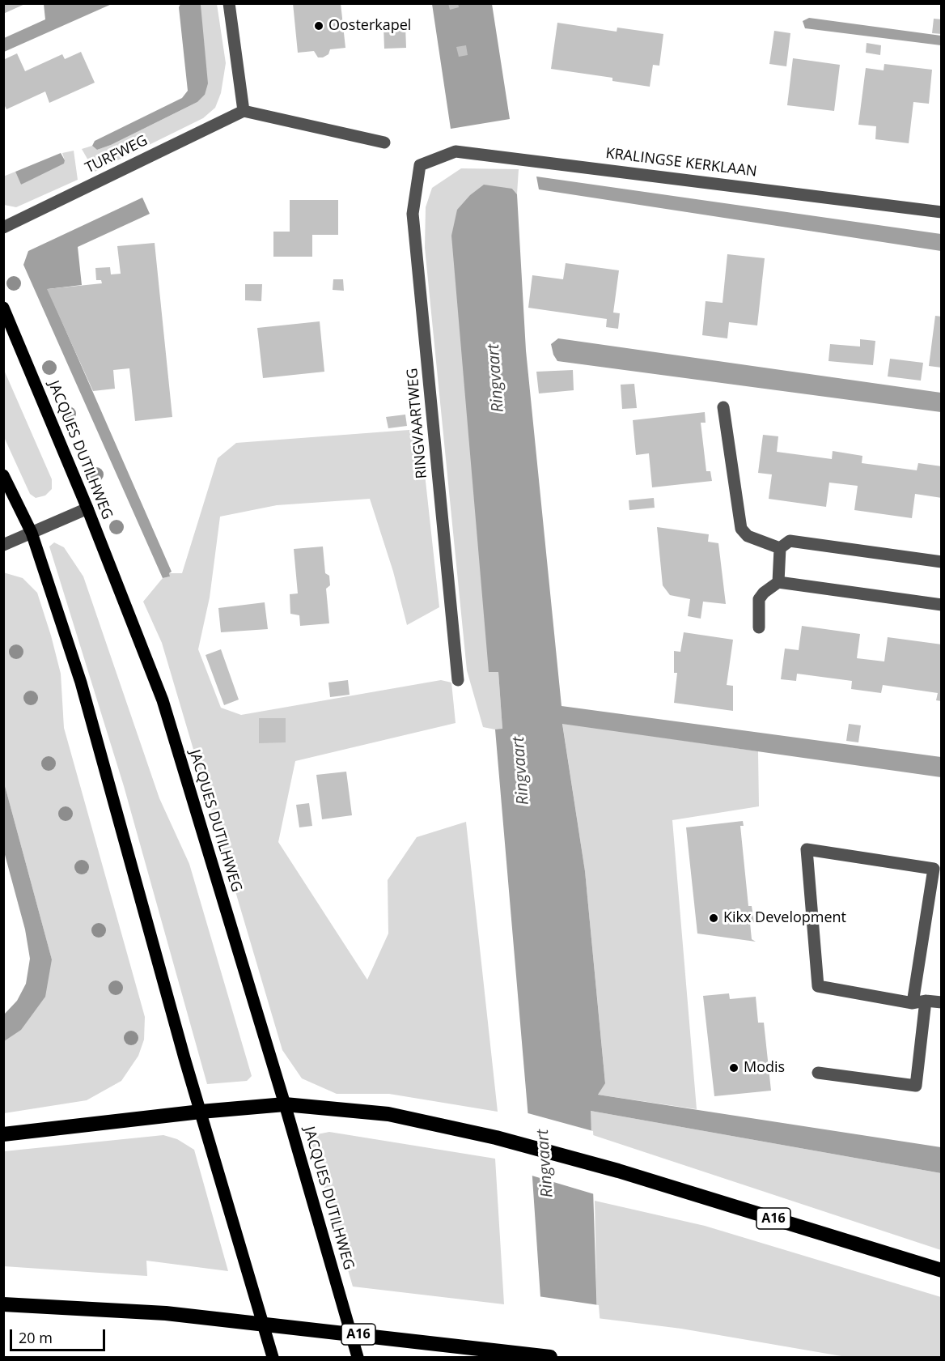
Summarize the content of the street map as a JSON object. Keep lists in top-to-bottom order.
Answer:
{
  "streets": {
    "highway": ["A16"],
    "main road": ["JACQUES DUTILHWEG"],
    "street": ["TURFWEG", "KRALINGSE KERKLAAN", "RINGVAARTWEG"]
  },
  "crossings": [
    ["KRALINGSE KERKLAAN", "RINGVAARTWEG"],
    ["JACQUES DUTILHWEG", "A16"]
  ],
  "water": ["Ringvaart"],
  "places": ["Oosterkapel", "Kikx Development", "Modis"],
  "scale_bar": "20 m"
}
